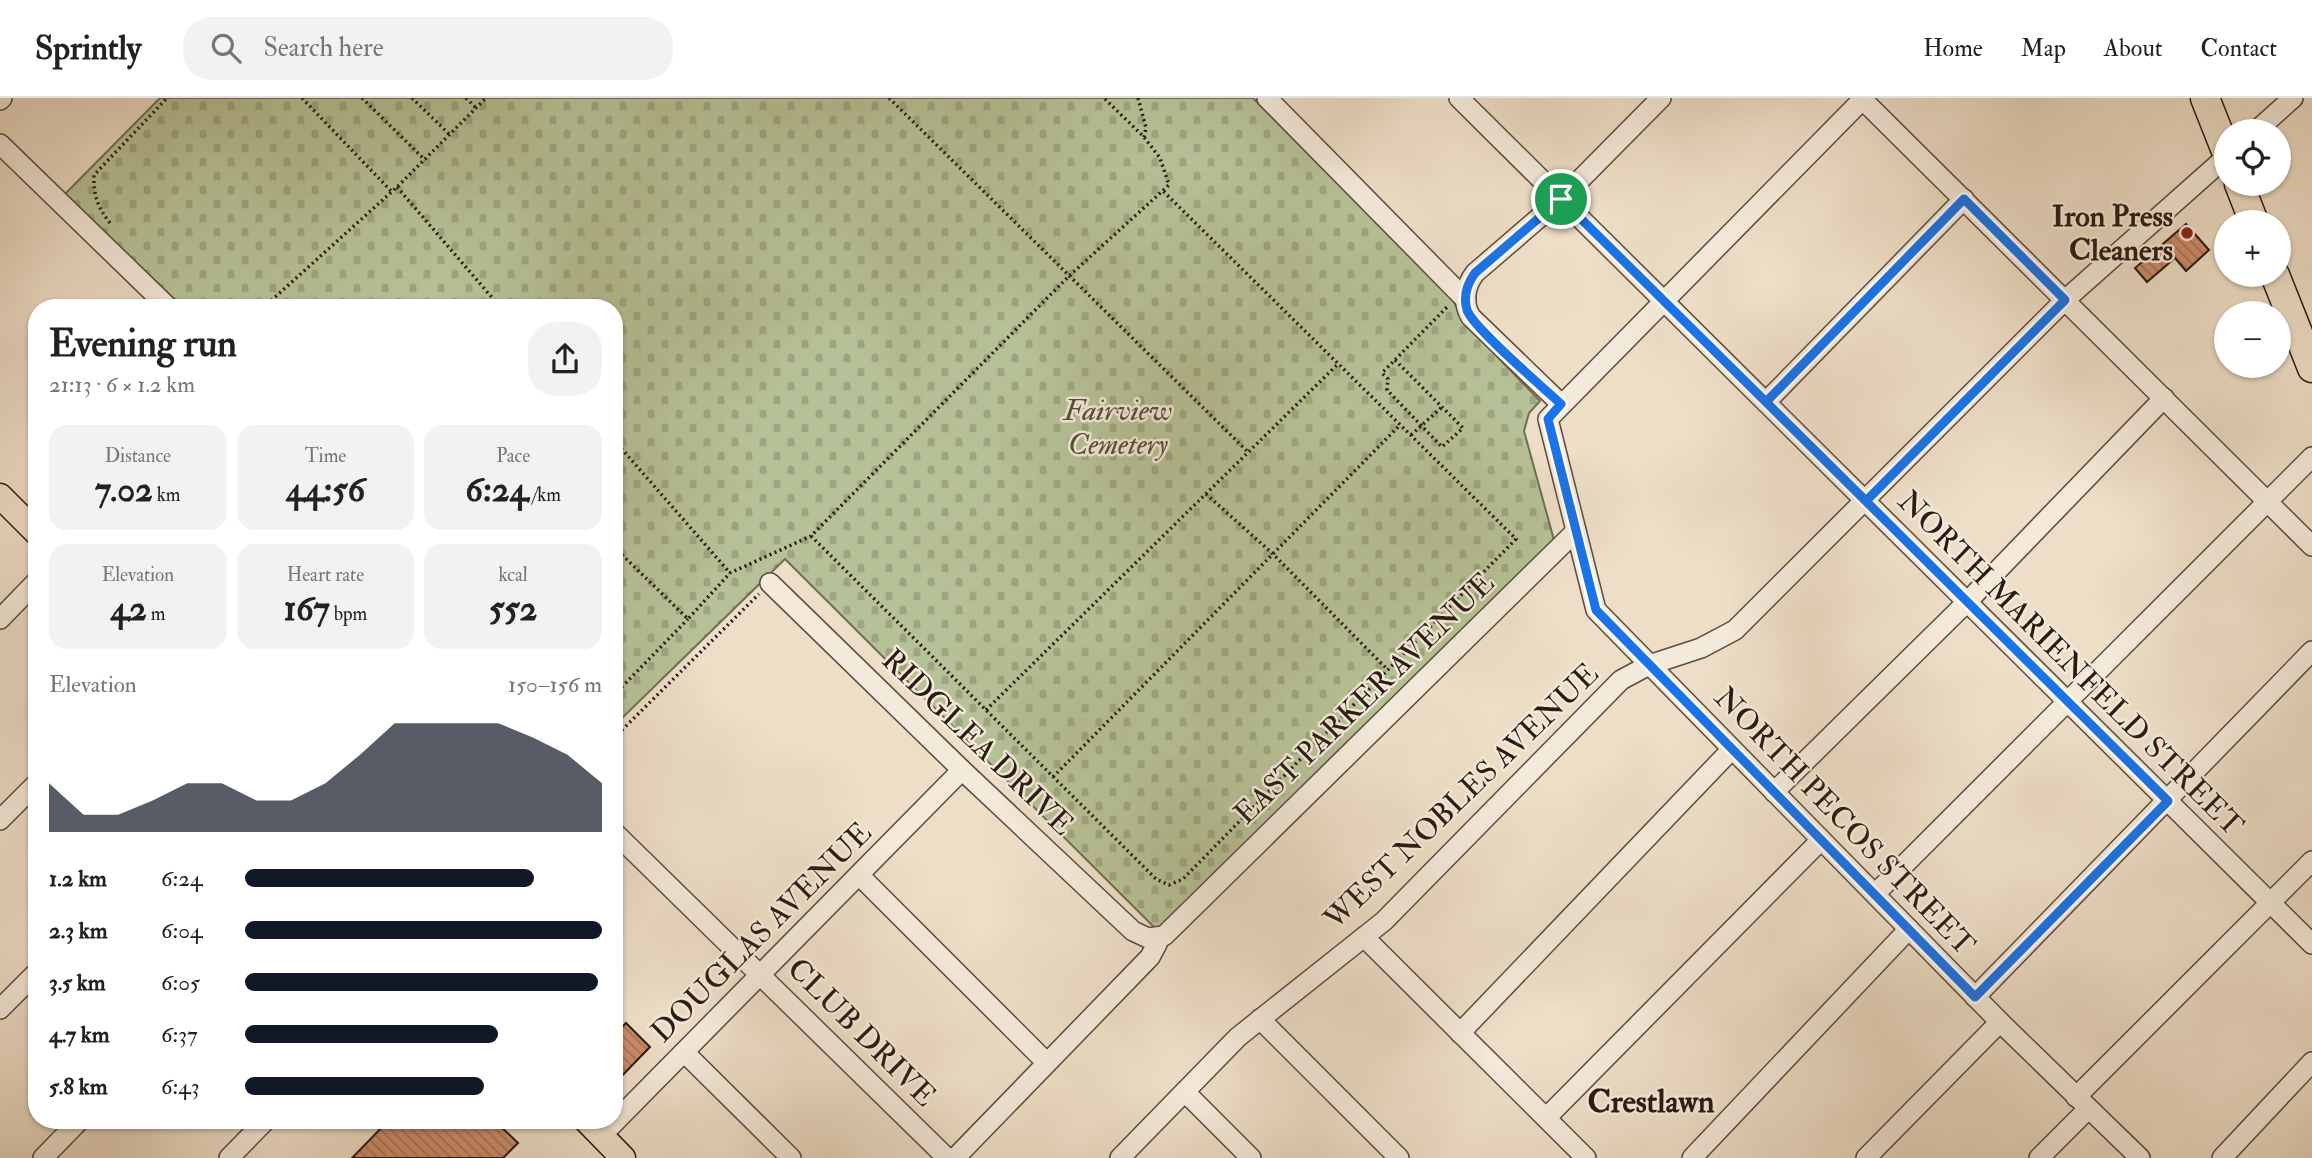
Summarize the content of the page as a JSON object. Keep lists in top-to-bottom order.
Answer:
{
  "streets": {
    "street": [
      "NORTH MARIENFELD STREET",
      "EAST PARKER AVENUE",
      "RIDGLEA DRIVE",
      "WEST NOBLES AVENUE",
      "NORTH PECOS STREET",
      "DOUGLAS AVENUE",
      "CLUB DRIVE"
    ]
  },
  "crossings": [
    ["NORTH MARIENFELD STREET", "WEST NOBLES AVENUE"],
    ["EAST PARKER AVENUE", "RIDGLEA DRIVE"],
    ["EAST PARKER AVENUE", "NORTH PECOS STREET"],
    ["RIDGLEA DRIVE", "DOUGLAS AVENUE"],
    ["WEST NOBLES AVENUE", "NORTH PECOS STREET"],
    ["DOUGLAS AVENUE", "CLUB DRIVE"]
  ],
  "districts": ["Crestlawn"],
  "parks": ["Fairview Cemetery"],
  "places": ["Iron Press Cleaners"],
  "page": {
    "header": "Sprintly",
    "search": "Search here",
    "nav": [
      "Home",
      "Map",
      "About",
      "Contact"
    ],
    "map_buttons": ["+", "−"],
    "heading": ["Evening run", "21:13 · 6 × 1.2 km"],
    "stats": [
      ["Distance", "7.02 km"],
      ["Time", "44:56"],
      ["Pace", "6:24 /km"],
      ["Elevation", "42 m"],
      ["Heart rate", "167 bpm"],
      ["kcal", "552"]
    ],
    "chart": ["Elevation", "150–156 m"],
    "list": [
      {
        "name": "1.2 km",
        "note": "6:24"
      },
      {
        "name": "2.3 km",
        "note": "6:04"
      },
      {
        "name": "3.5 km",
        "note": "6:05"
      },
      {
        "name": "4.7 km",
        "note": "6:37"
      },
      {
        "name": "5.8 km",
        "note": "6:43"
      }
    ]
  }
}
